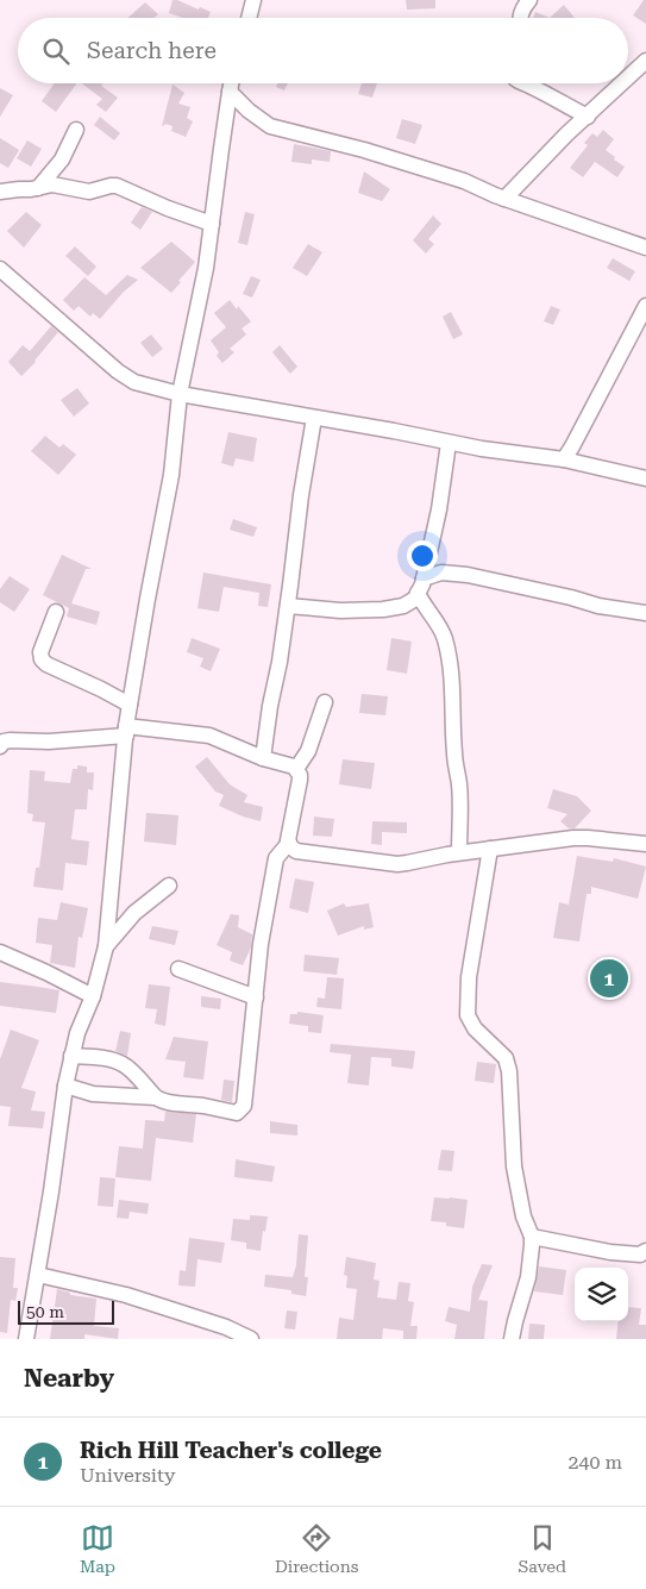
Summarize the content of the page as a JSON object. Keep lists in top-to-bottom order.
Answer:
{
  "scale_bar": "50 m",
  "page": {
    "search": "Search here",
    "pins": "1",
    "scale": "50 m",
    "heading": "Nearby",
    "list": [
      {
        "mark": "1",
        "name": "Rich Hill Teacher's college",
        "note": "University",
        "value": "240 m"
      }
    ],
    "nav": ["Map", "Directions", "Saved"]
  }
}
